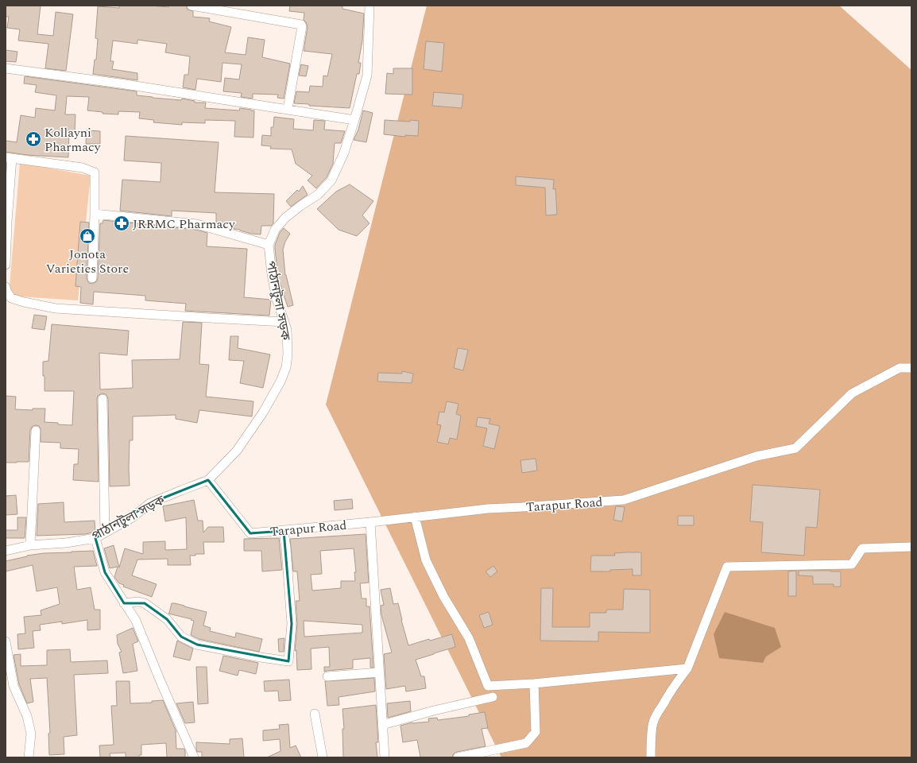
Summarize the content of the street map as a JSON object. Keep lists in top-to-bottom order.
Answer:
{
  "streets": {
    "street": ["পাঠানটুলা সড়ক", "Tarapur Road"]
  },
  "crossings": [
    ["পাঠানটুলা সড়ক", "Tarapur Road"]
  ],
  "places": {
    "pharmacy": ["Kollayni Pharmacy", "JRRMC Pharmacy"],
    "shop": ["Jonota Varieties Store"]
  }
}
